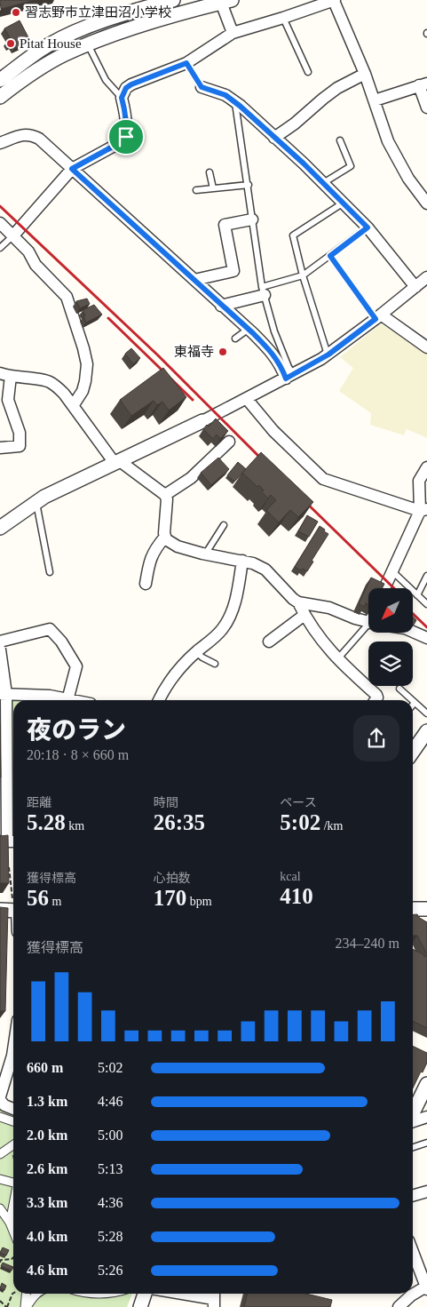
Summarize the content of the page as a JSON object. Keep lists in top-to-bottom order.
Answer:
{
  "places": ["習志野市立津田沼小学校", "Pitat House", "東福寺"],
  "north": "bottom left",
  "page": {
    "heading": ["夜のラン", "20:18 · 8 × 660 m"],
    "stats": [
      ["距離", "5.28 km"],
      ["時間", "26:35"],
      ["ペース", "5:02 /km"],
      ["獲得標高", "56 m"],
      ["心拍数", "170 bpm"],
      ["kcal", "410"]
    ],
    "chart": ["獲得標高", "234–240 m"],
    "list": [
      {
        "name": "660 m",
        "note": "5:02"
      },
      {
        "name": "1.3 km",
        "note": "4:46"
      },
      {
        "name": "2.0 km",
        "note": "5:00"
      },
      {
        "name": "2.6 km",
        "note": "5:13"
      },
      {
        "name": "3.3 km",
        "note": "4:36"
      },
      {
        "name": "4.0 km",
        "note": "5:28"
      },
      {
        "name": "4.6 km",
        "note": "5:26"
      }
    ]
  }
}
